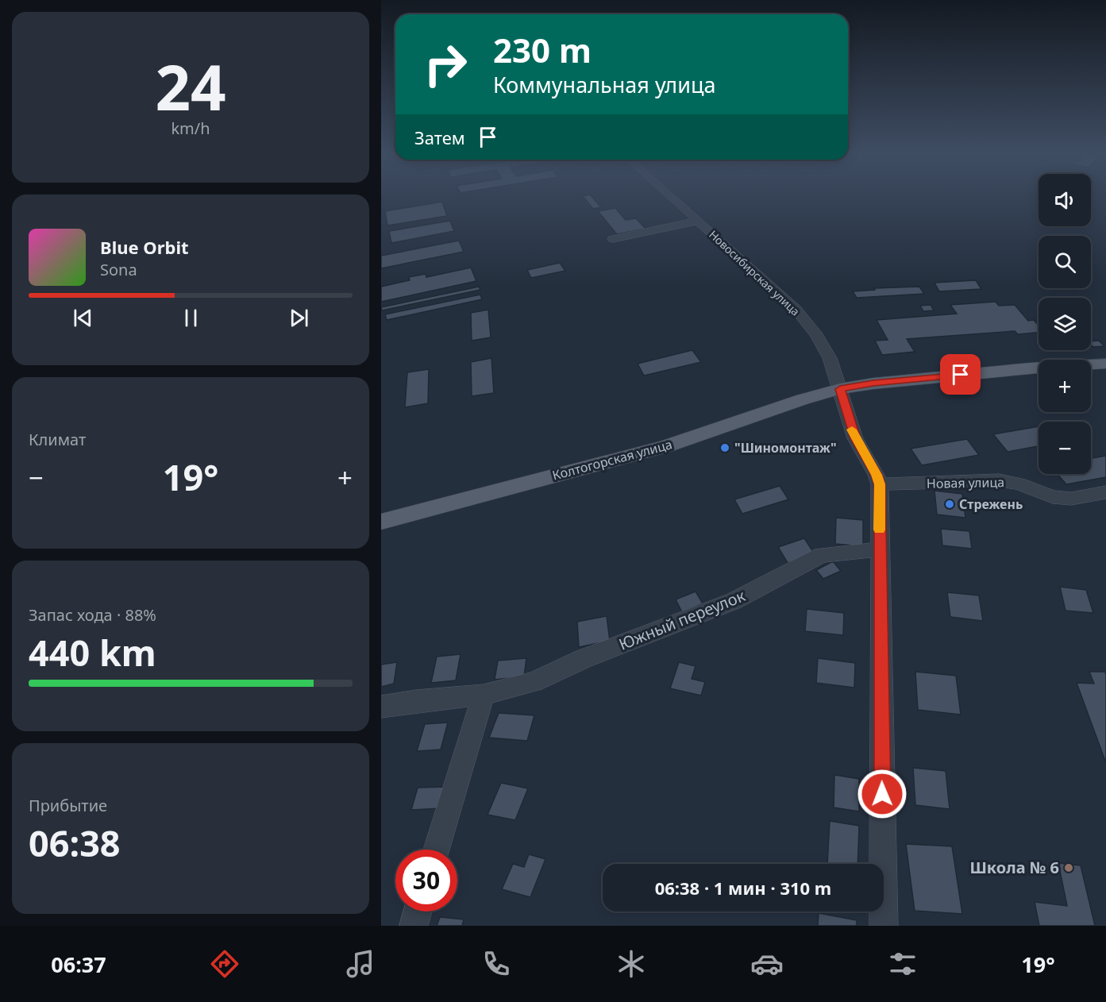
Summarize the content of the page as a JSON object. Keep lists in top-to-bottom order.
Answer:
{
  "streets": {
    "main road": ["Колтогорская улица"],
    "street": ["Новосибирская улица", "Новая улица", "Южный переулок"]
  },
  "crossings": [
    ["Новосибирская улица", "Колтогорская улица"],
    ["Новосибирская улица", "Новая улица"]
  ],
  "places": ["\"Шиномонтаж\"", "Стрежень", "Школа № 6"],
  "page": {
    "tile": [
      ["24", "km/h"],
      "Климат",
      ["Запас хода · 88%", "440 km"],
      ["Прибытие", "06:38"]
    ],
    "turn": ["230 m", "Коммунальная улица"],
    "then": "Затем",
    "map_buttons": ["+", "−"],
    "song": ["Blue Orbit", "Sona"],
    "heat": ["−", "19°", "+"],
    "limit": "30",
    "trip": "06:38 · 1 мин · 310 m",
    "tabs": ["06:37", "19°"]
  }
}
